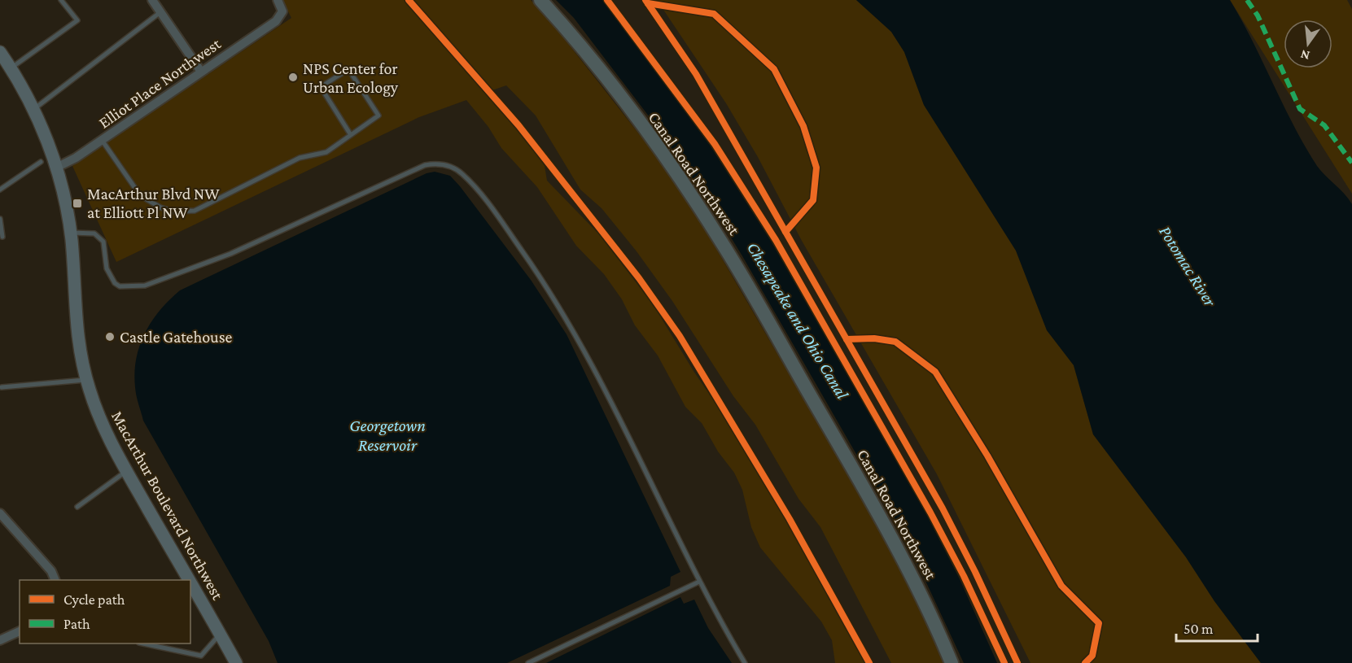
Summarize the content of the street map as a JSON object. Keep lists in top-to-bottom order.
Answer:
{
  "streets": {
    "highway": ["Canal Road Northwest"],
    "main road": ["MacArthur Boulevard Northwest"],
    "street": ["Elliot Place Northwest"]
  },
  "crossings": [
    ["Elliot Place Northwest", "MacArthur Boulevard Northwest"]
  ],
  "water": ["Potomac River", "Chesapeake and Ohio Canal", "Georgetown Reservoir"],
  "places": {
    "other": ["NPS Center for Urban Ecology", "Castle Gatehouse"],
    "transit": ["MacArthur Blvd NW at Elliott Pl NW"]
  },
  "legend": ["Cycle path", "Path"],
  "scale_bar": "50 m",
  "north": "bottom"
}
